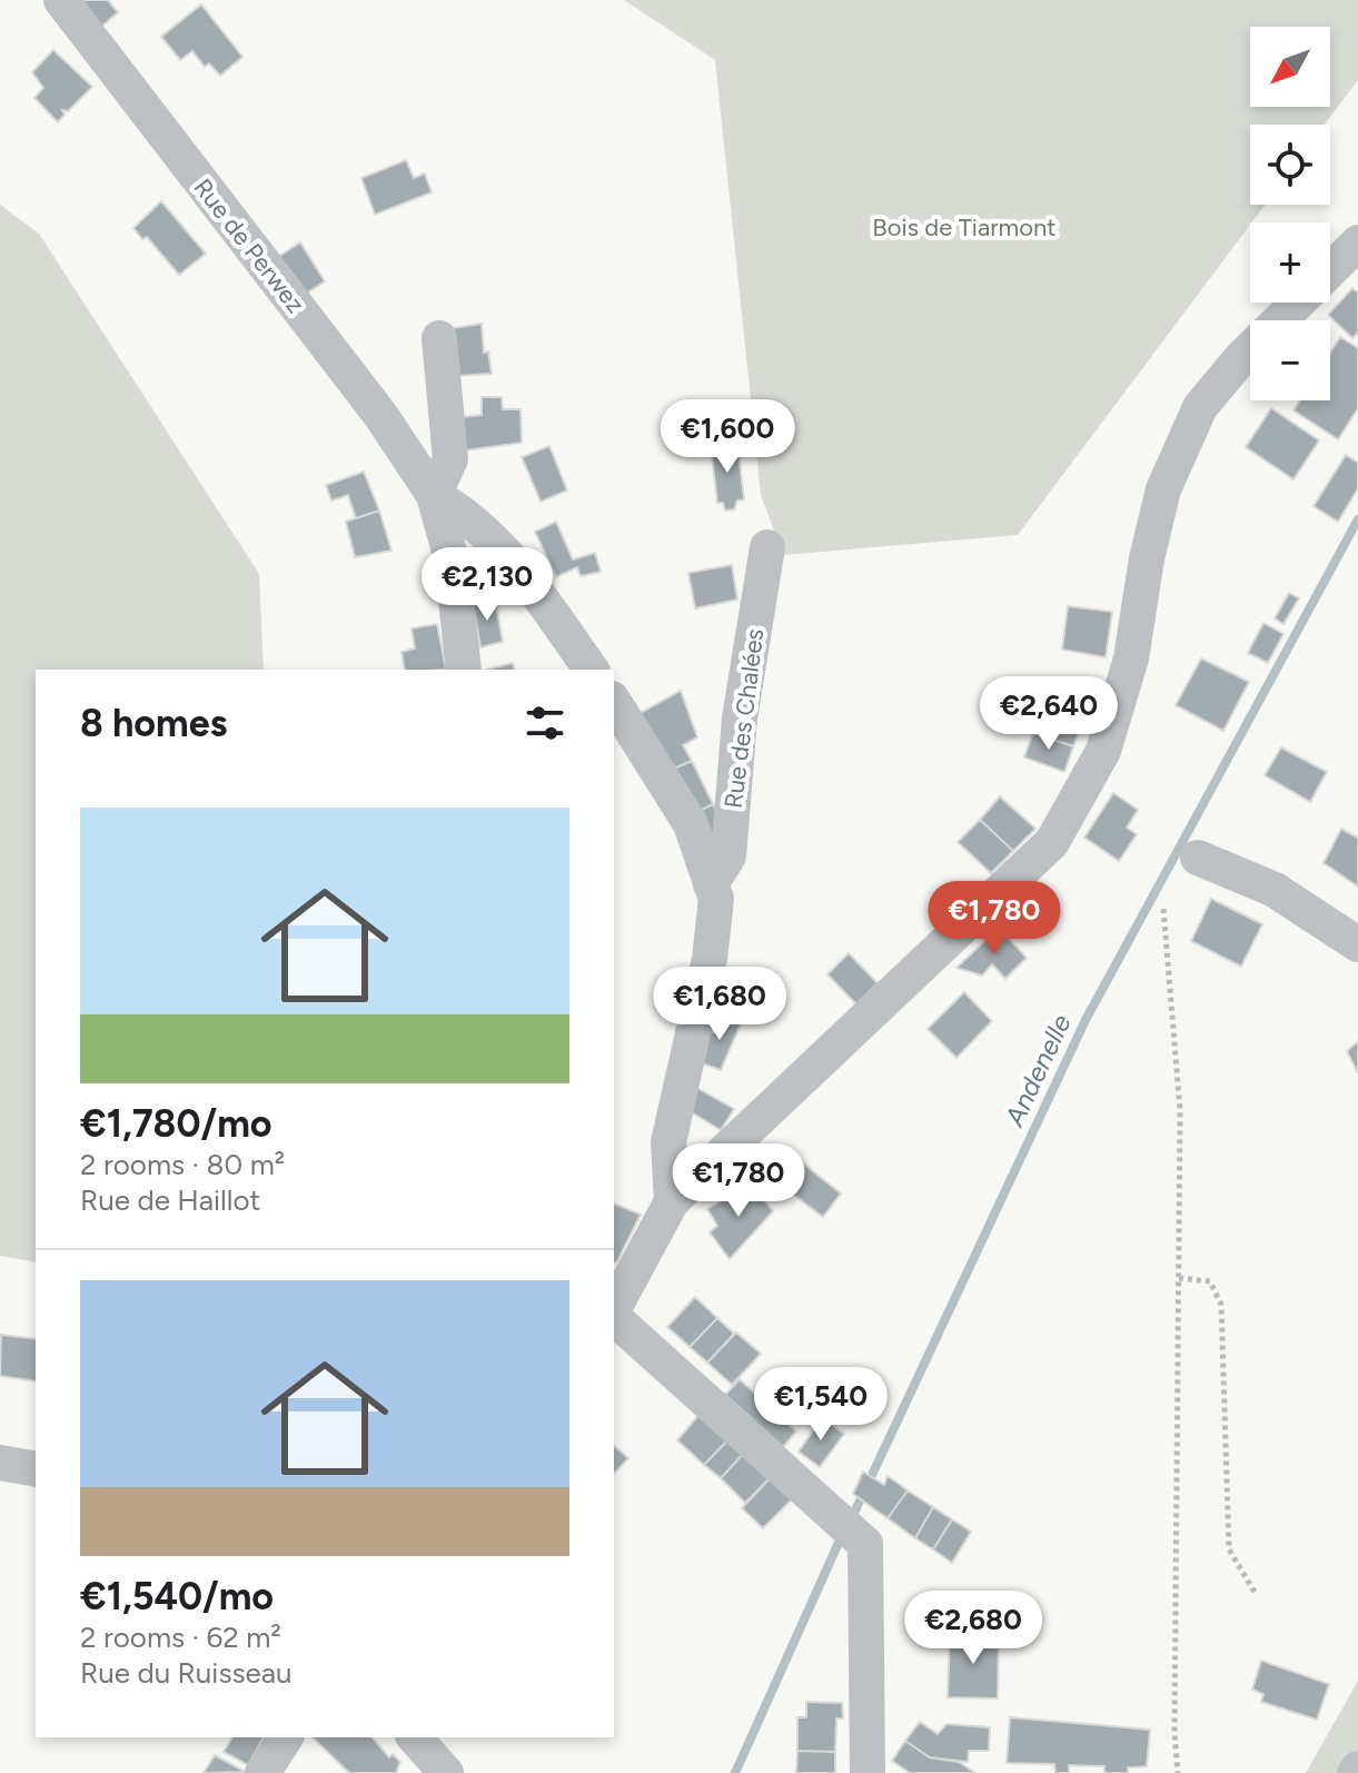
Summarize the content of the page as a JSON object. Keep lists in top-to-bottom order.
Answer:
{
  "streets": {
    "street": ["Rue de Perwez", "Rue des Chalées"]
  },
  "water": ["Andenelle"],
  "parks": ["Bois de Tiarmont"],
  "north": "bottom left",
  "page": {
    "map_buttons": ["+", "−"],
    "price": [
      "€1,600",
      "€2,130",
      "€2,640",
      "€1,780",
      "€1,680",
      "€1,780",
      "€1,540",
      "€2,680"
    ],
    "heading": "8 homes",
    "list": [
      {
        "name": "€1,780/mo",
        "note": "2 rooms · 80 m² · Rue de Haillot"
      },
      {
        "name": "€1,540/mo",
        "note": "2 rooms · 62 m² · Rue du Ruisseau"
      }
    ]
  }
}
